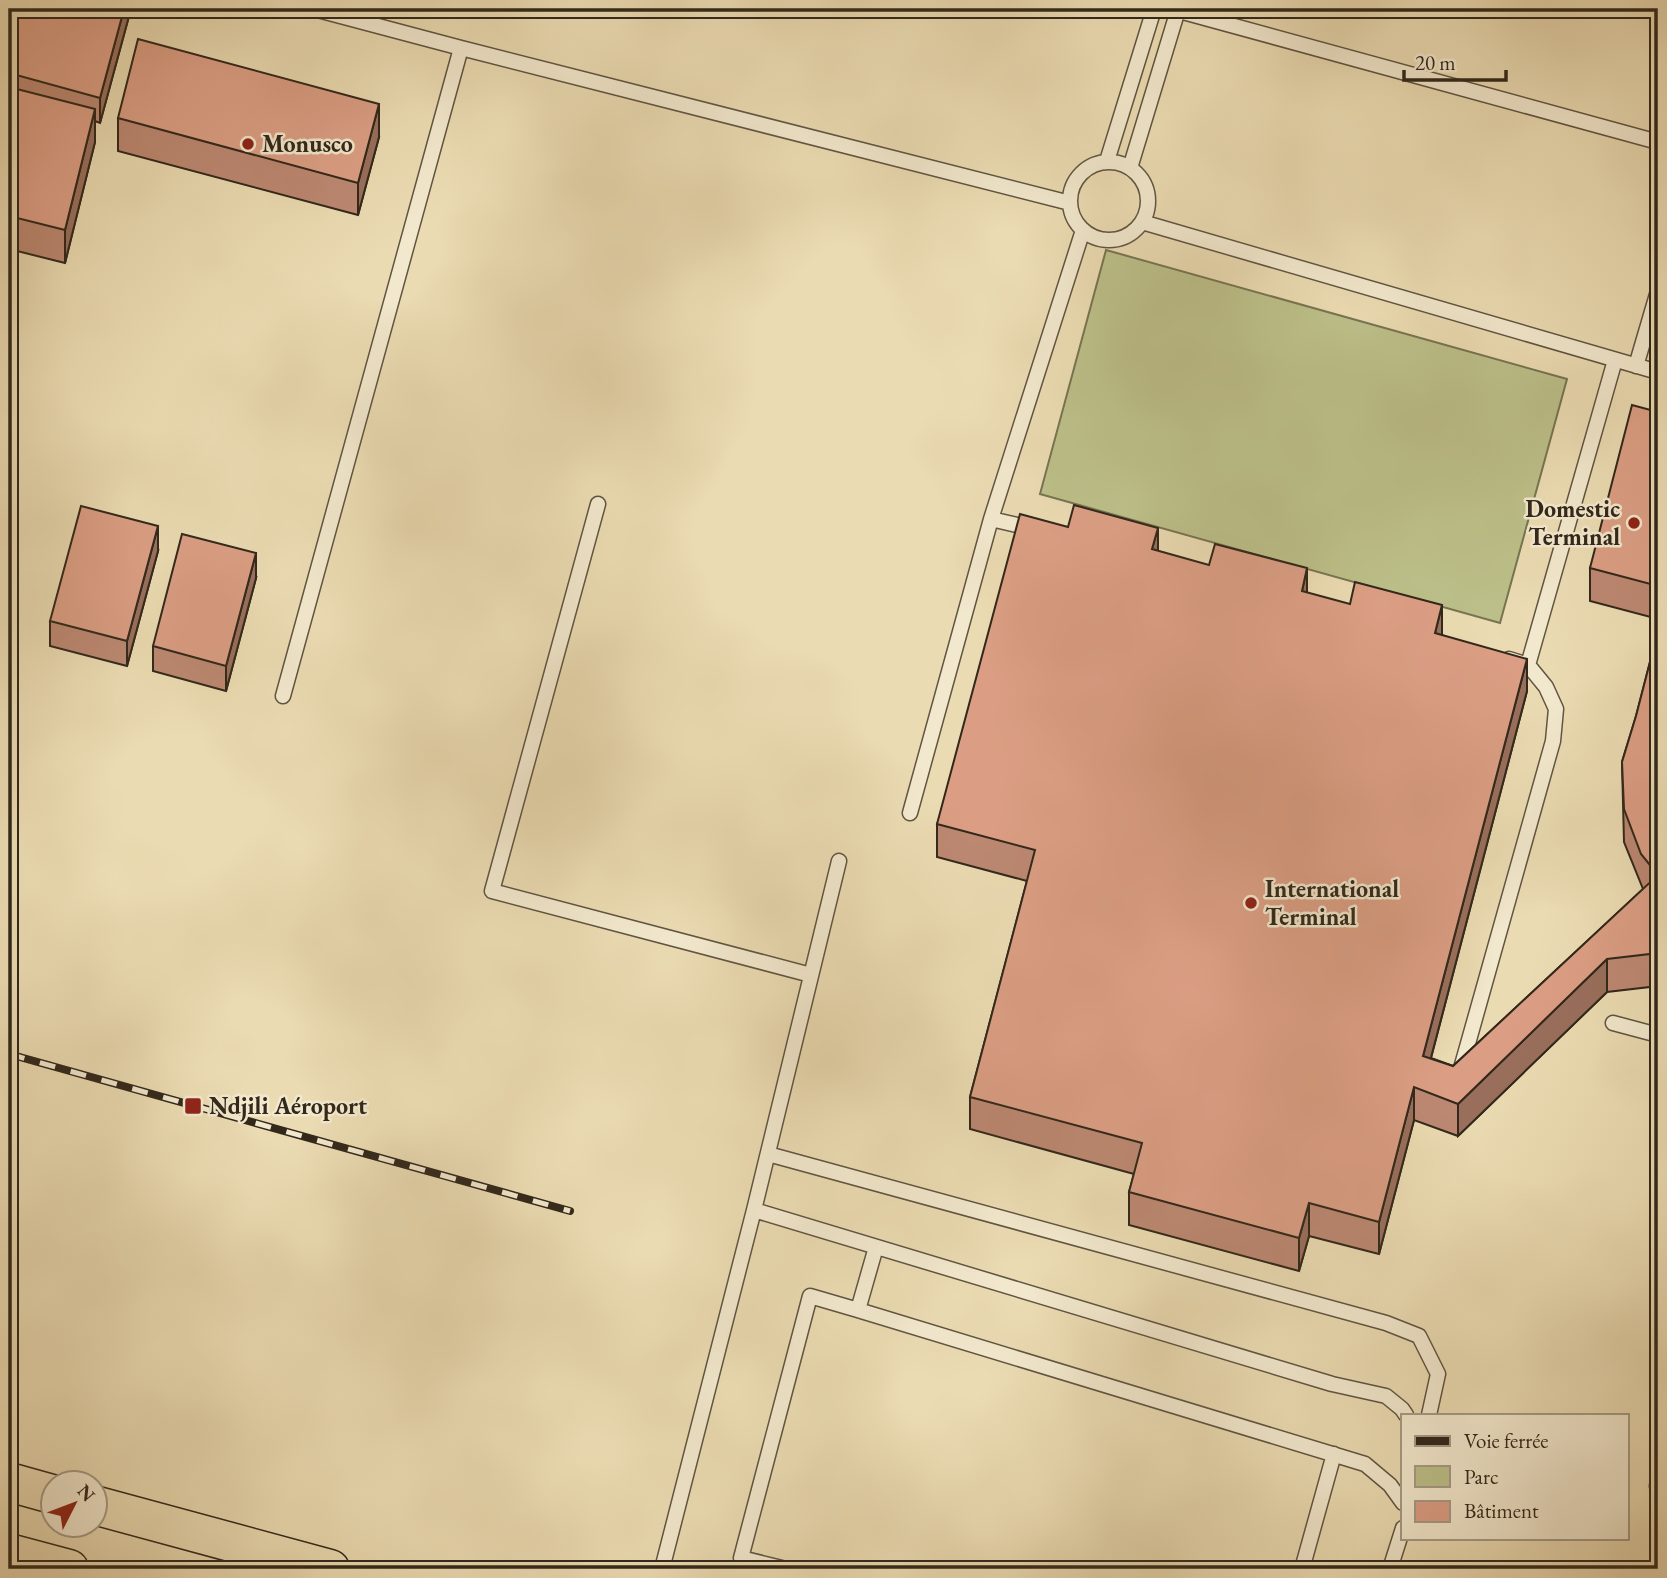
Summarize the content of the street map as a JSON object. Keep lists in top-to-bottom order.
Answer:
{
  "places": {
    "other": ["Monusco", "Domestic Terminal", "International Terminal"],
    "transit": ["Ndjili Aéroport"]
  },
  "legend": ["Voie ferrée", "Parc", "Bâtiment"],
  "scale_bar": "20 m",
  "north": "top right"
}
